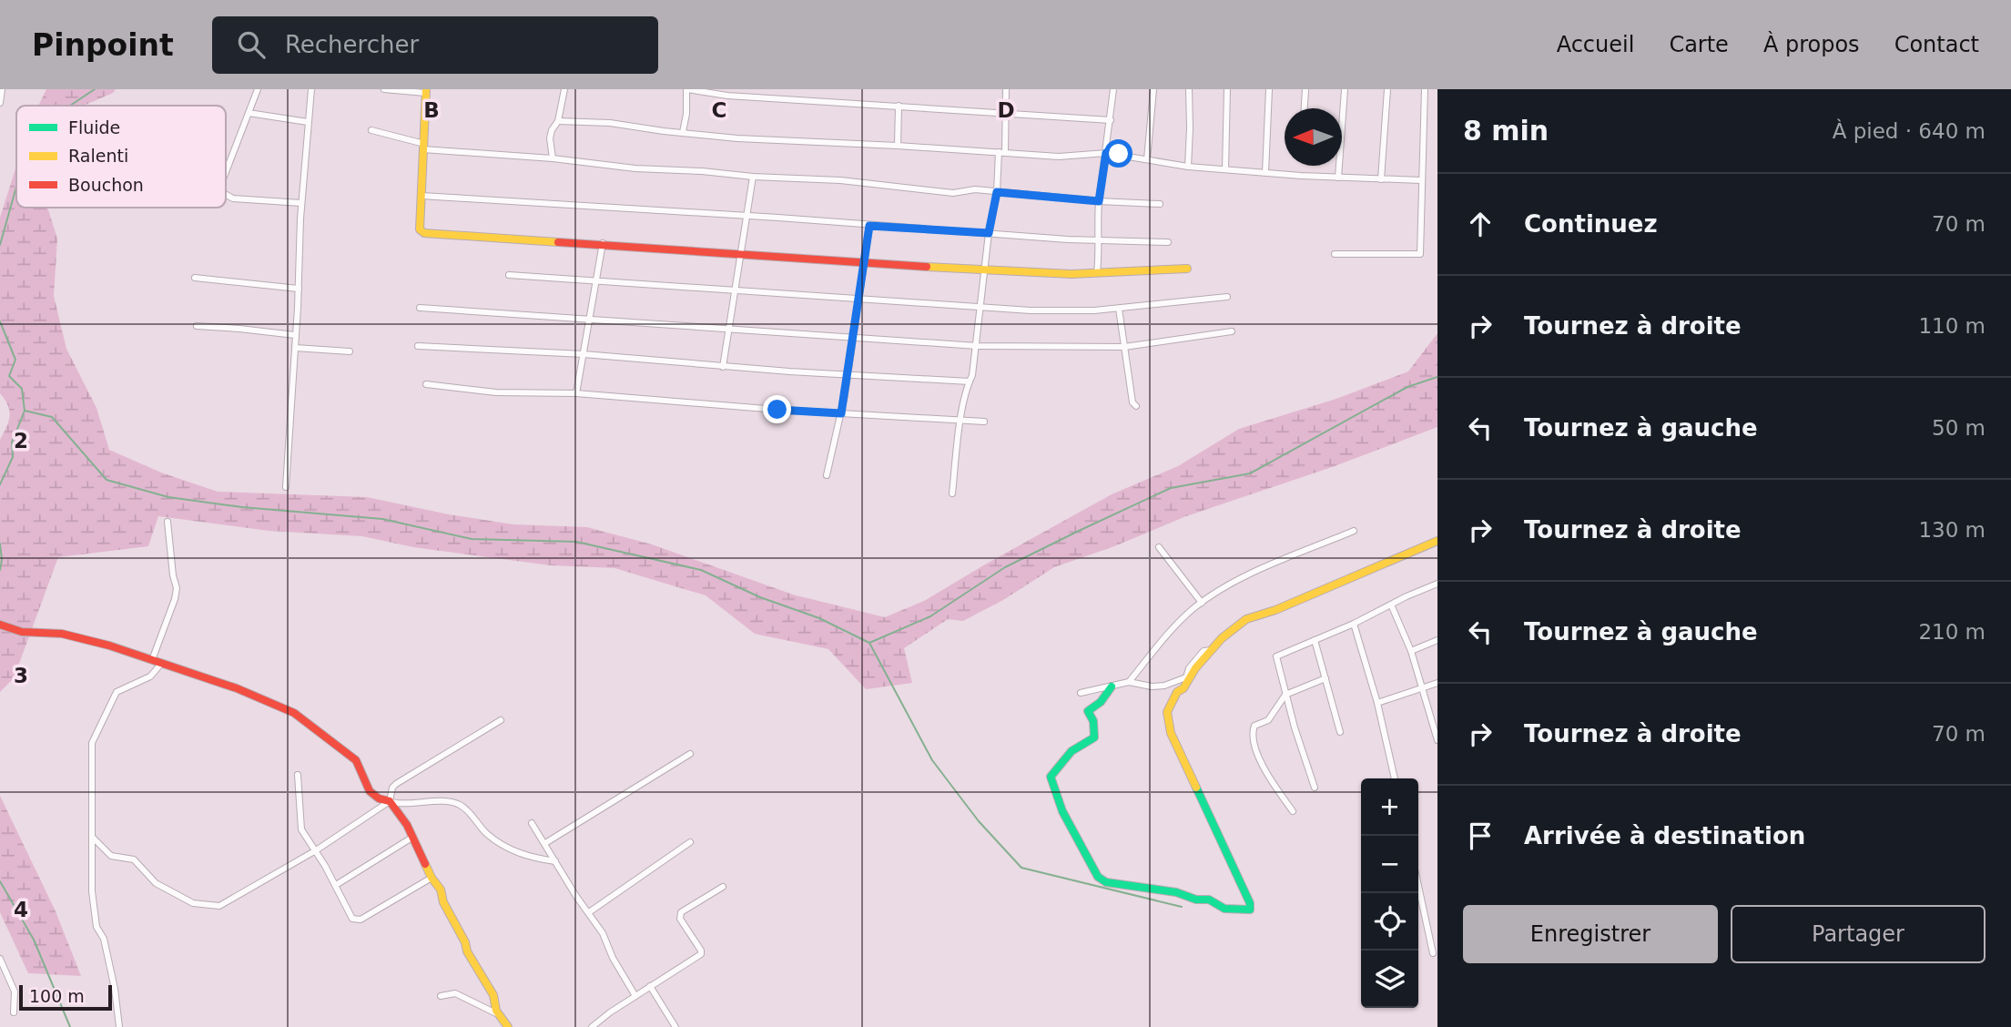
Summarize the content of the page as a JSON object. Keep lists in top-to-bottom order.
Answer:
{
  "legend": ["Fluide", "Ralenti", "Bouchon"],
  "scale_bar": "100 m",
  "north": "left",
  "page": {
    "header": "Pinpoint",
    "search": "Rechercher",
    "nav": [
      "Accueil",
      "Carte",
      "À propos",
      "Contact"
    ],
    "heading": ["8 min", "À pied · 640 m"],
    "list": [
      ["Continuez", "70 m"],
      ["Tournez à droite", "110 m"],
      ["Tournez à gauche", "50 m"],
      ["Tournez à droite", "130 m"],
      ["Tournez à gauche", "210 m"],
      ["Tournez à droite", "70 m"],
      "Arrivée à destination"
    ],
    "map_buttons": ["+", "−"],
    "buttons": ["Enregistrer", "Partager"],
    "scale": "100 m"
  },
  "grid": {
    "columns": ["B", "C", "D"],
    "rows": ["2", "3", "4"]
  }
}
